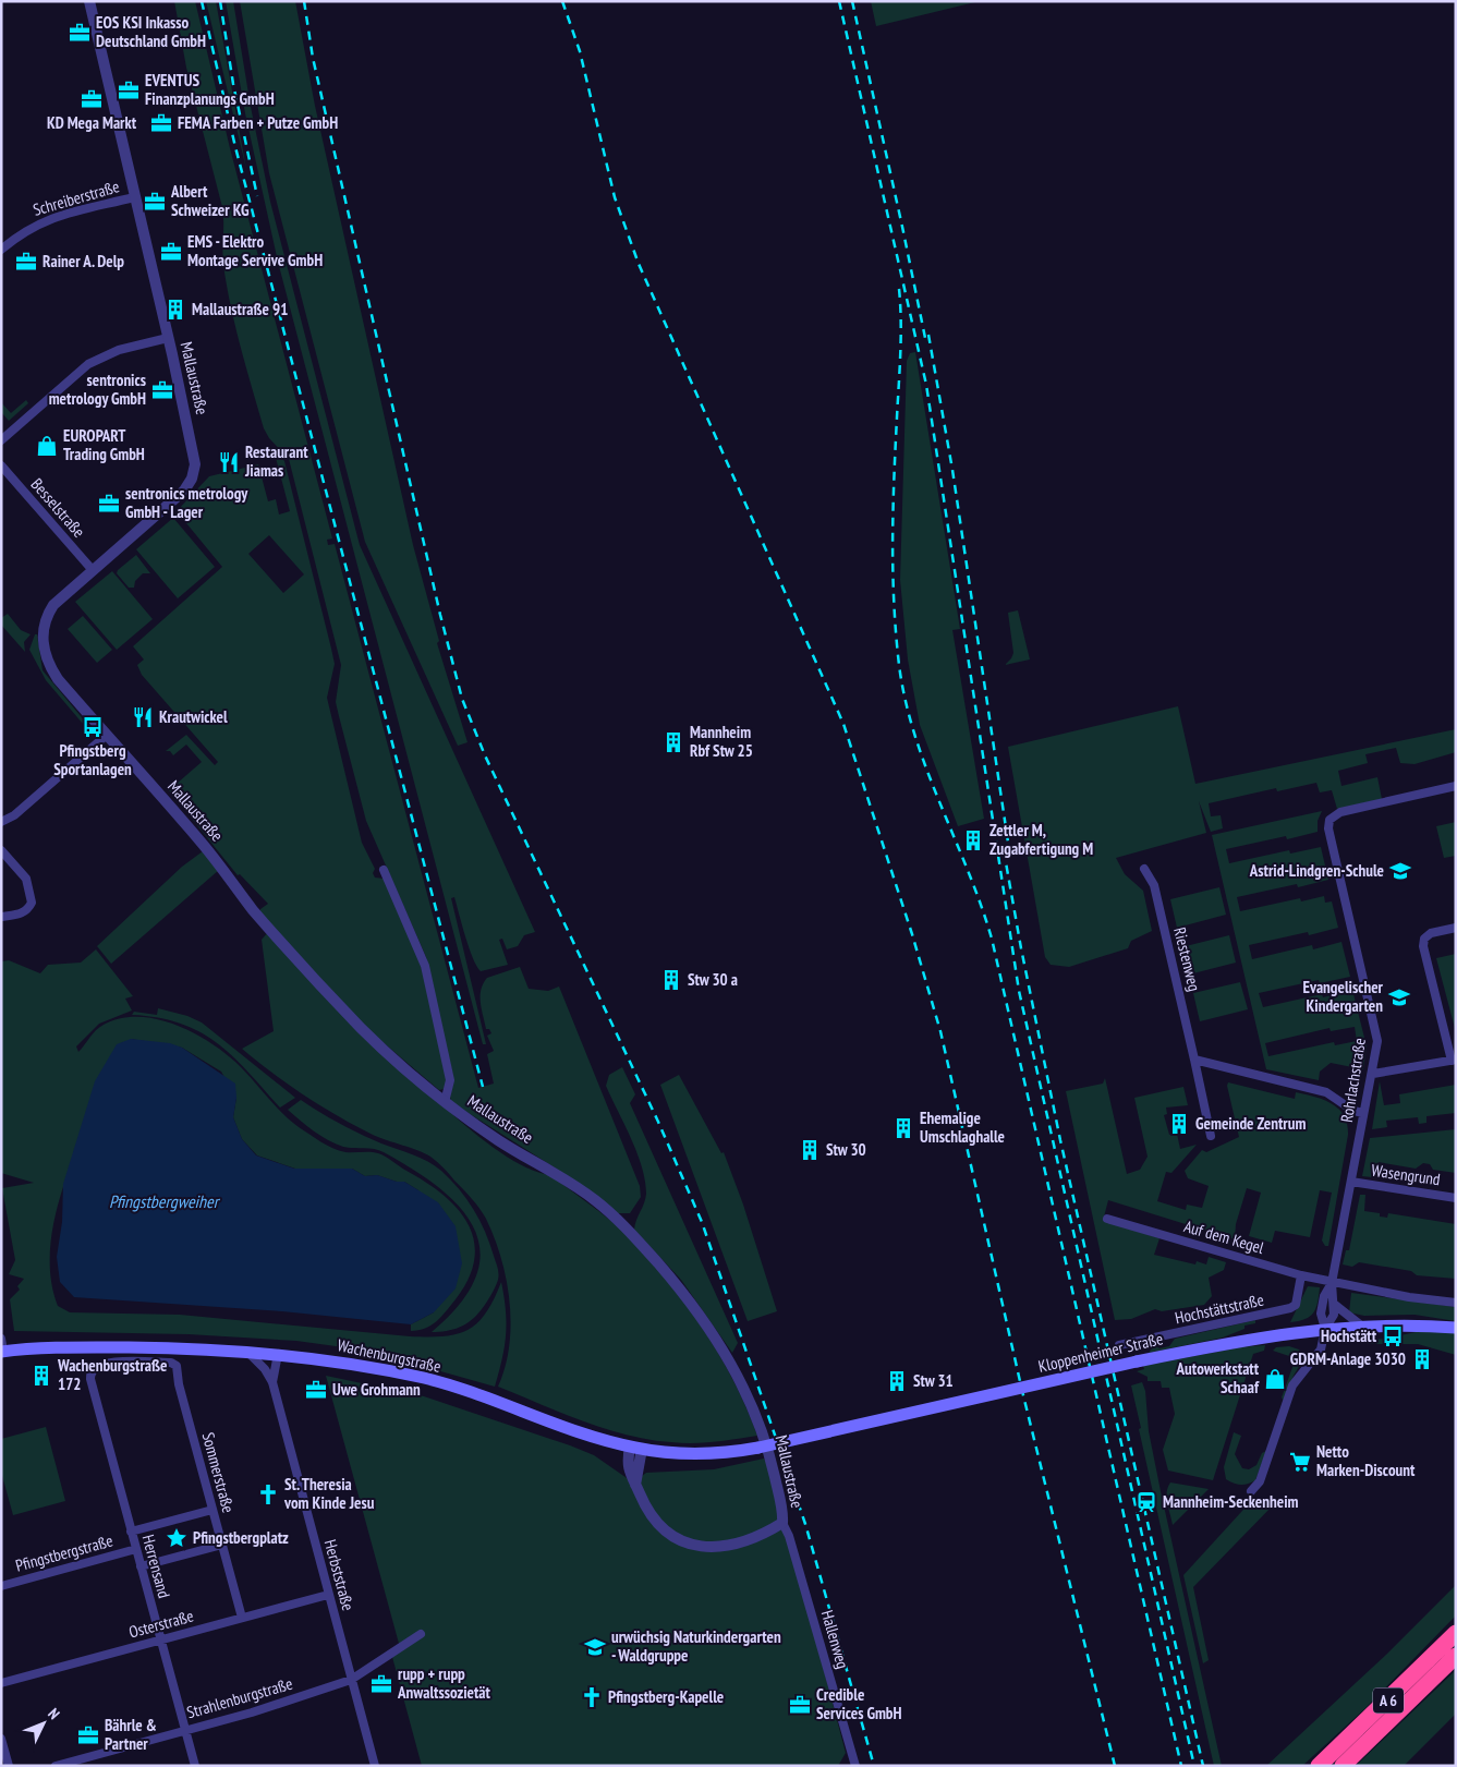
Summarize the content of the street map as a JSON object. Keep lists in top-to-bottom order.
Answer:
{
  "streets": {
    "highway": ["A 6"],
    "main road": ["Kloppenheimer Straße", "Wachenburgstraße"],
    "street": [
      "Schreiberstraße",
      "Mallaustraße",
      "Besselstraße",
      "Riestenweg",
      "Rohrlachstraße",
      "Wasengrund",
      "Auf dem Kegel",
      "Hochstättstraße",
      "Sommerstraße",
      "Pfingstbergstraße",
      "Herrensand",
      "Herbststraße",
      "Osterstraße",
      "Hallenweg",
      "Strahlenburgstraße"
    ]
  },
  "crossings": [
    ["Schreiberstraße", "Mallaustraße"],
    ["Mallaustraße", "Besselstraße"],
    ["Mallaustraße", "Hallenweg"],
    ["Rohrlachstraße", "Wasengrund"],
    ["Rohrlachstraße", "Auf dem Kegel"],
    ["Rohrlachstraße", "Kloppenheimer Straße"],
    ["Kloppenheimer Straße", "Wachenburgstraße"],
    ["Wachenburgstraße", "Herbststraße"],
    ["Sommerstraße", "Herrensand"],
    ["Sommerstraße", "Osterstraße"],
    ["Pfingstbergstraße", "Herrensand"],
    ["Herrensand", "Osterstraße"],
    ["Herrensand", "Strahlenburgstraße"],
    ["Herbststraße", "Osterstraße"],
    ["Herbststraße", "Strahlenburgstraße"]
  ],
  "water": ["Pfingstbergweiher"],
  "places": {
    "office": [
      "EOS KSI Inkasso Deutschland GmbH",
      "EVENTUS Finanzplanungs GmbH",
      "KD Mega Markt",
      "FEMA Farben + Putze GmbH",
      "Albert Schweizer KG",
      "EMS - Elektro Montage Servive GmbH",
      "Rainer A. Delp",
      "sentronics metrology GmbH",
      "sentronics metrology GmbH - Lager",
      "Uwe Grohmann",
      "rupp + rupp Anwaltssozietät",
      "Credible Services GmbH",
      "Bährle & Partner"
    ],
    "building": [
      "Mallaustraße 91",
      "Mannheim Rbf Stw 25",
      "Zettler M, Zugabfertigung M",
      "Stw 30 a",
      "Gemeinde Zentrum",
      "Ehemalige Umschlaghalle",
      "Stw 30",
      "GDRM-Anlage 3030",
      "Wachenburgstraße 172",
      "Stw 31"
    ],
    "shop": ["EUROPART Trading GmbH", "Autowerkstatt Schaaf"],
    "restaurant": ["Restaurant Jiamas", "Krautwickel"],
    "bus stop": ["Pfingstberg Sportanlagen", "Hochstätt"],
    "school or university": ["Astrid-Lindgren-Schule", "Evangelischer Kindergarten", "urwüchsig Naturkindergarten - Waldgruppe"],
    "supermarket": ["Netto Marken-Discount"],
    "church": ["St. Theresia vom Kinde Jesu", "Pfingstberg-Kapelle"],
    "station": ["Mannheim-Seckenheim"],
    "place": ["Pfingstbergplatz"]
  },
  "north": "top right"
}
